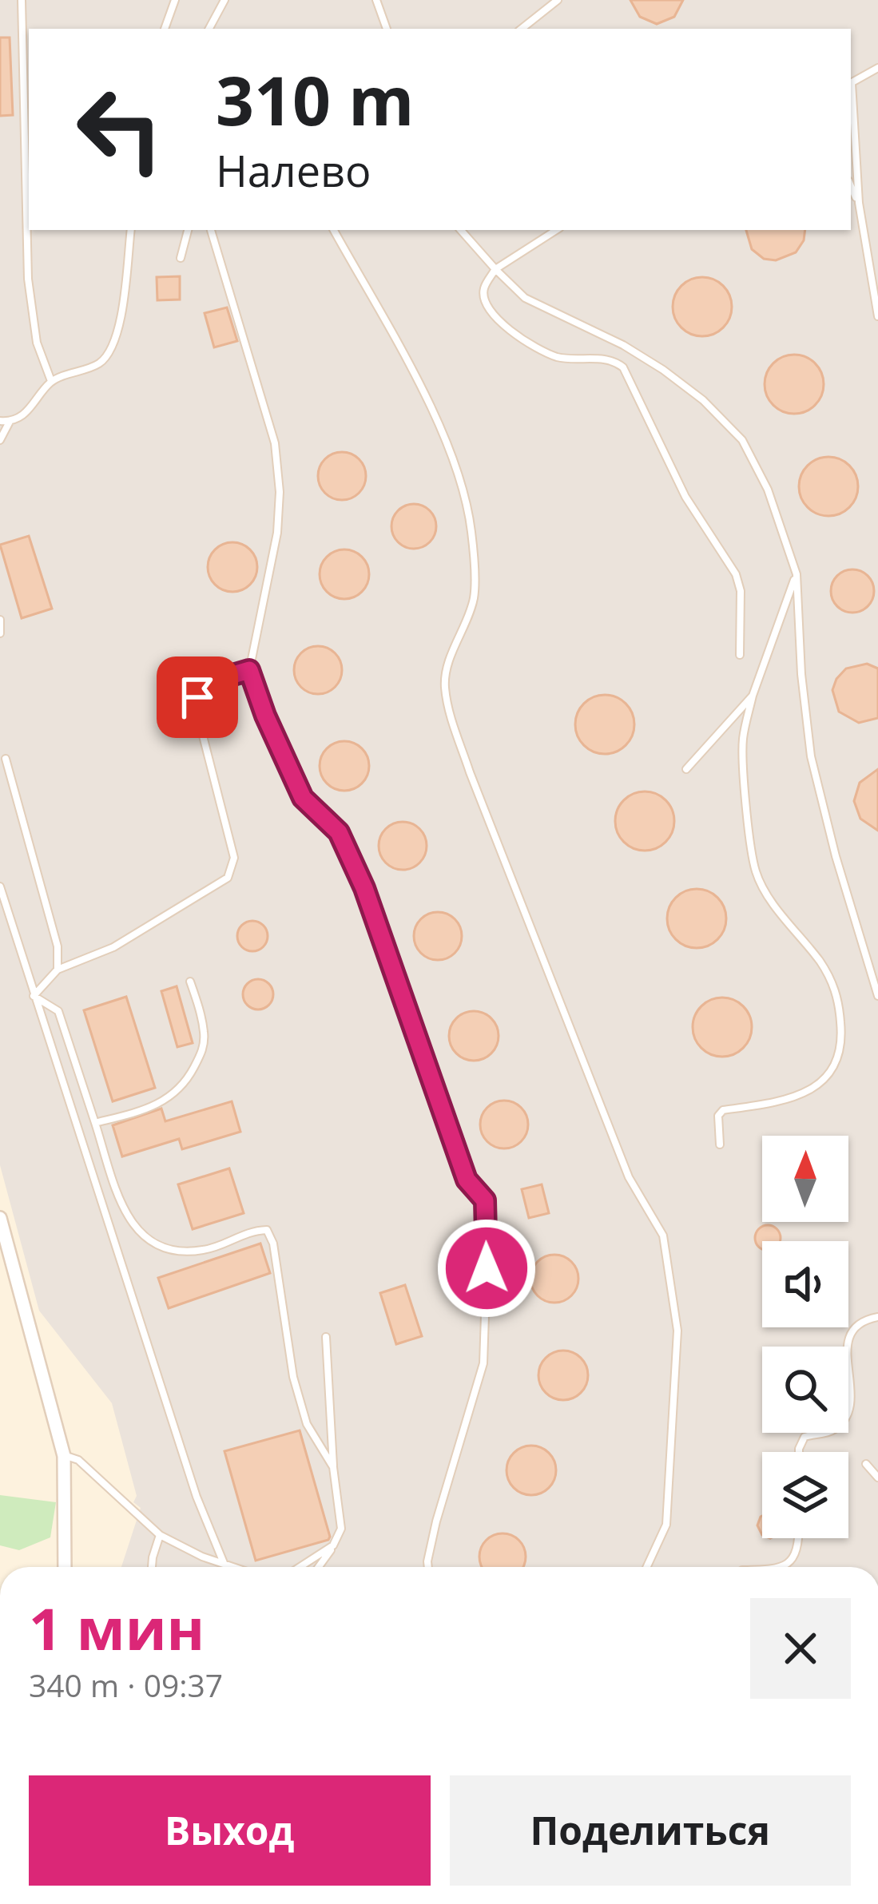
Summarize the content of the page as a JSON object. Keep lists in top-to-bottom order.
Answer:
{
  "north": "top",
  "page": {
    "turn": ["310 m", "Налево"],
    "heading": ["1 мин", "340 m · 09:37"],
    "buttons": ["Выход", "Поделиться"]
  }
}
